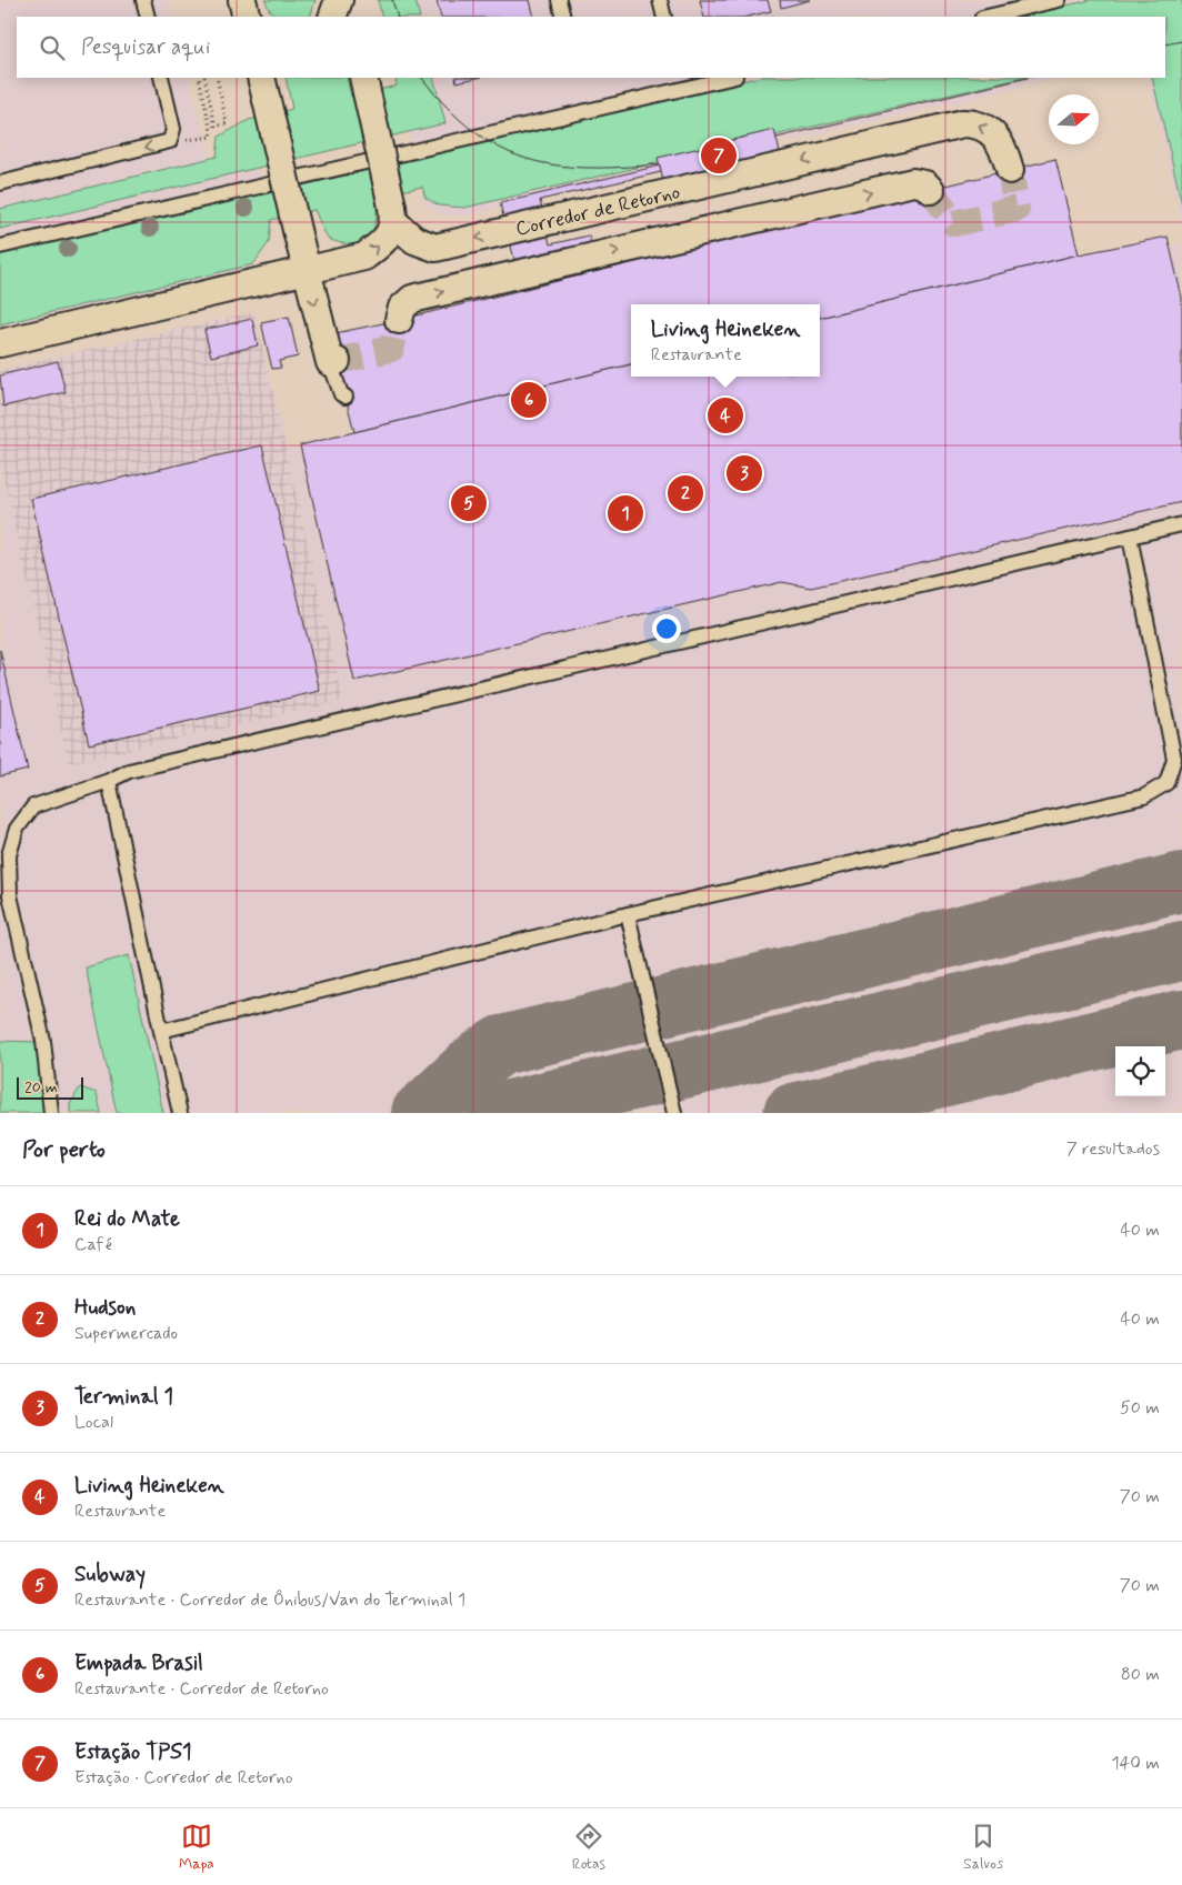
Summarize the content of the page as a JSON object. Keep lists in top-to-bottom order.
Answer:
{
  "streets": {
    "street": ["Corredor de Retorno"]
  },
  "scale_bar": "20 m",
  "north": "right",
  "page": {
    "search": "Pesquisar aqui",
    "pins": [
      "7",
      "6",
      "4",
      "3",
      "2",
      "5",
      "1"
    ],
    "popup": ["Living Heineken", "Restaurante"],
    "scale": "20 m",
    "heading": ["Por perto", "7 resultados"],
    "list": [
      {
        "mark": "1",
        "name": "Rei do Mate",
        "note": "Café",
        "value": "40 m"
      },
      {
        "mark": "2",
        "name": "Hudson",
        "note": "Supermercado",
        "value": "40 m"
      },
      {
        "mark": "3",
        "name": "Terminal 1",
        "note": "Local",
        "value": "50 m"
      },
      {
        "mark": "4",
        "name": "Living Heineken",
        "note": "Restaurante",
        "value": "70 m"
      },
      {
        "mark": "5",
        "name": "Subway",
        "note": "Restaurante · Corredor de Ônibus/Van do Terminal 1",
        "value": "70 m"
      },
      {
        "mark": "6",
        "name": "Empada Brasil",
        "note": "Restaurante · Corredor de Retorno",
        "value": "80 m"
      },
      {
        "mark": "7",
        "name": "Estação TPS1",
        "note": "Estação · Corredor de Retorno",
        "value": "140 m"
      }
    ],
    "nav": ["Mapa", "Rotas", "Salvos"]
  }
}
